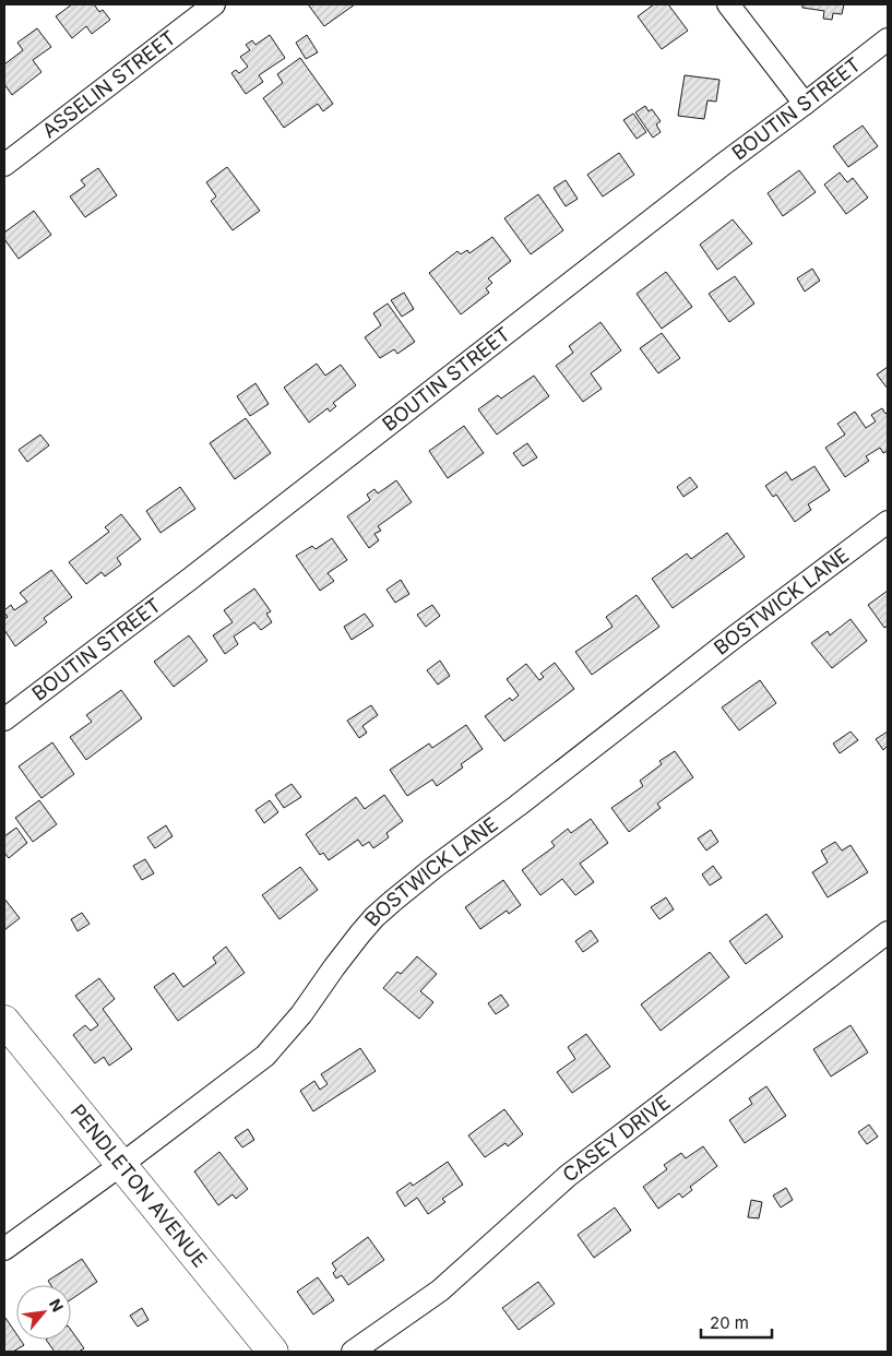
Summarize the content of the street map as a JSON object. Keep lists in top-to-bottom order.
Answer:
{
  "streets": {
    "street": [
      "ASSELIN STREET",
      "BOUTIN STREET",
      "BOSTWICK LANE",
      "CASEY DRIVE",
      "PENDLETON AVENUE"
    ]
  },
  "crossings": [
    ["BOSTWICK LANE", "PENDLETON AVENUE"]
  ],
  "scale_bar": "20 m",
  "north": "top right"
}
